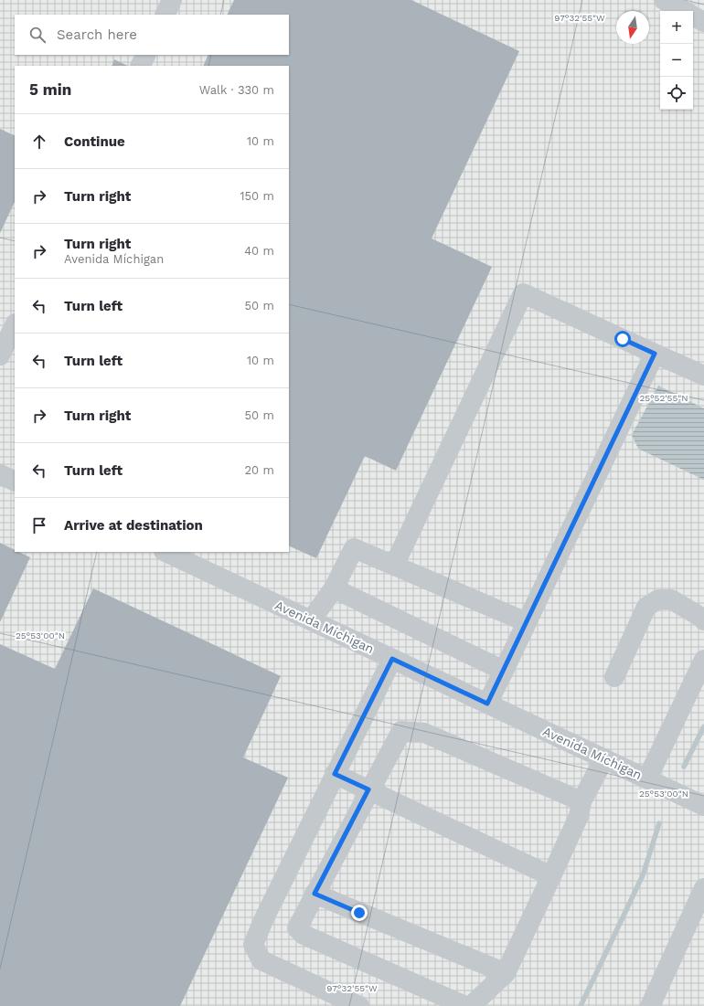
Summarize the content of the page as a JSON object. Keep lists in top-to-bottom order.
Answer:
{
  "streets": {
    "street": ["Avenida Míchigan"]
  },
  "north": "bottom",
  "page": {
    "map_buttons": ["+", "−"],
    "search": "Search here",
    "heading": ["5 min", "Walk · 330 m"],
    "list": [
      ["Continue", "10 m"],
      ["Turn right", "150 m"],
      ["Turn right", "Avenida Míchigan", "40 m"],
      ["Turn left", "50 m"],
      ["Turn left", "10 m"],
      ["Turn right", "50 m"],
      ["Turn left", "20 m"],
      "Arrive at destination"
    ]
  },
  "coordinates": ["97°32'55\"W", "25°52'55\"N", "25°53'00\"N"]
}
